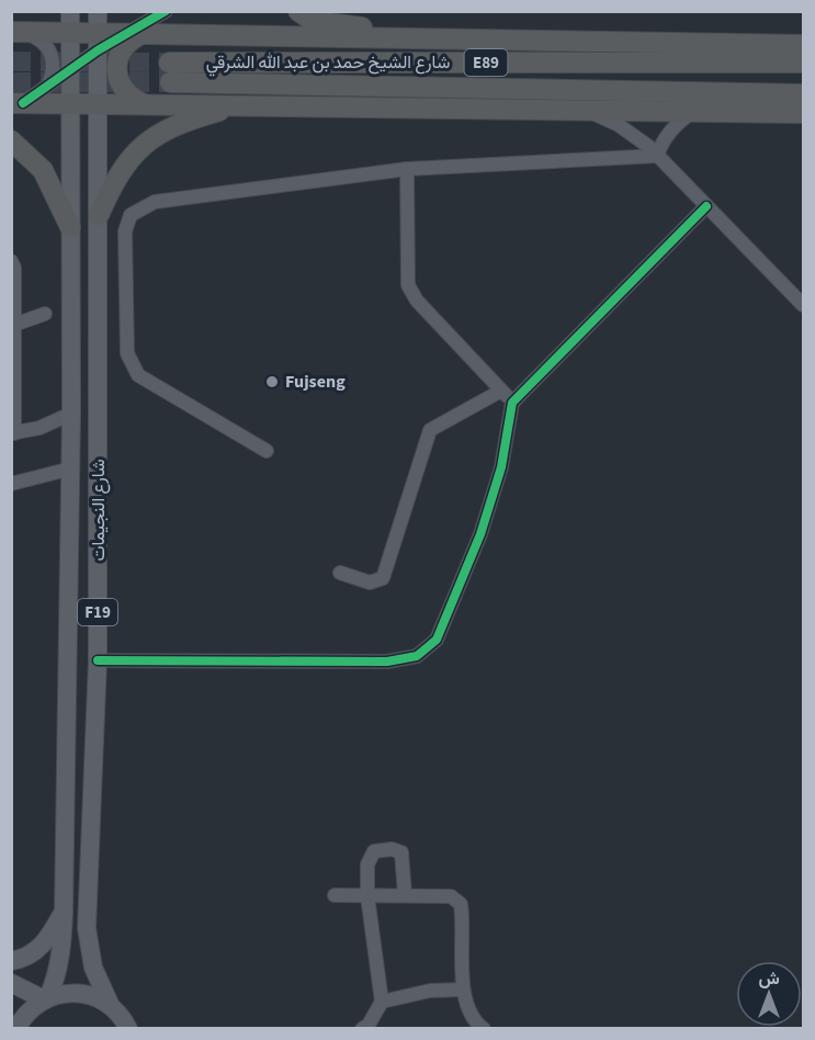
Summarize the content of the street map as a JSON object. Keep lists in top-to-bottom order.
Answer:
{
  "streets": {
    "highway": ["شارع الشيخ حمد بن عبد الله الشرقي", "E89"],
    "main road": ["شارع النجيمات", "F19"]
  },
  "places": ["Fujseng"],
  "north": "top"
}
